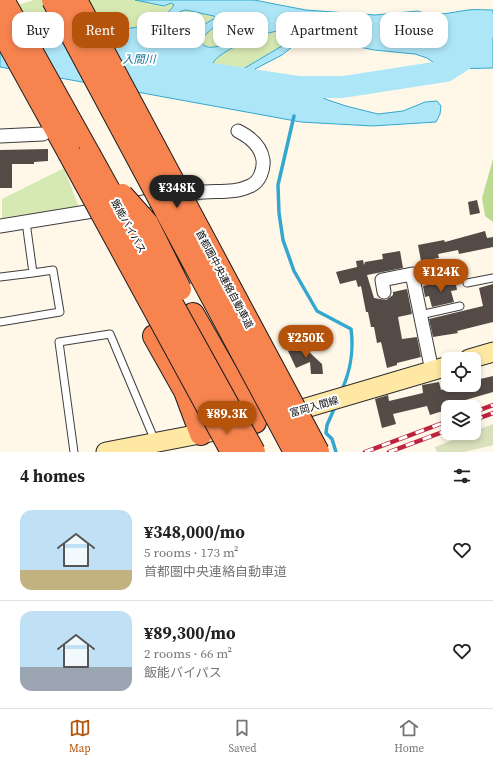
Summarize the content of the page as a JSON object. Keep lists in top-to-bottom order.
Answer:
{
  "streets": {
    "highway": ["飯能バイパス", "首都圏中央連絡自動車道"],
    "main road": ["富岡入間線"]
  },
  "water": ["入間川"],
  "page": {
    "chip": [
      "Buy",
      "Rent",
      "Filters",
      "New",
      "Apartment",
      "House"
    ],
    "price": [
      "¥348K",
      "¥124K",
      "¥250K",
      "¥89.3K"
    ],
    "heading": "4 homes",
    "list": [
      {
        "name": "¥348,000/mo",
        "note": "5 rooms · 173 m² · 首都圏中央連絡自動車道"
      },
      {
        "name": "¥89,300/mo",
        "note": "2 rooms · 66 m² · 飯能バイパス"
      }
    ],
    "tabs": ["Map", "Saved", "Home"]
  }
}
